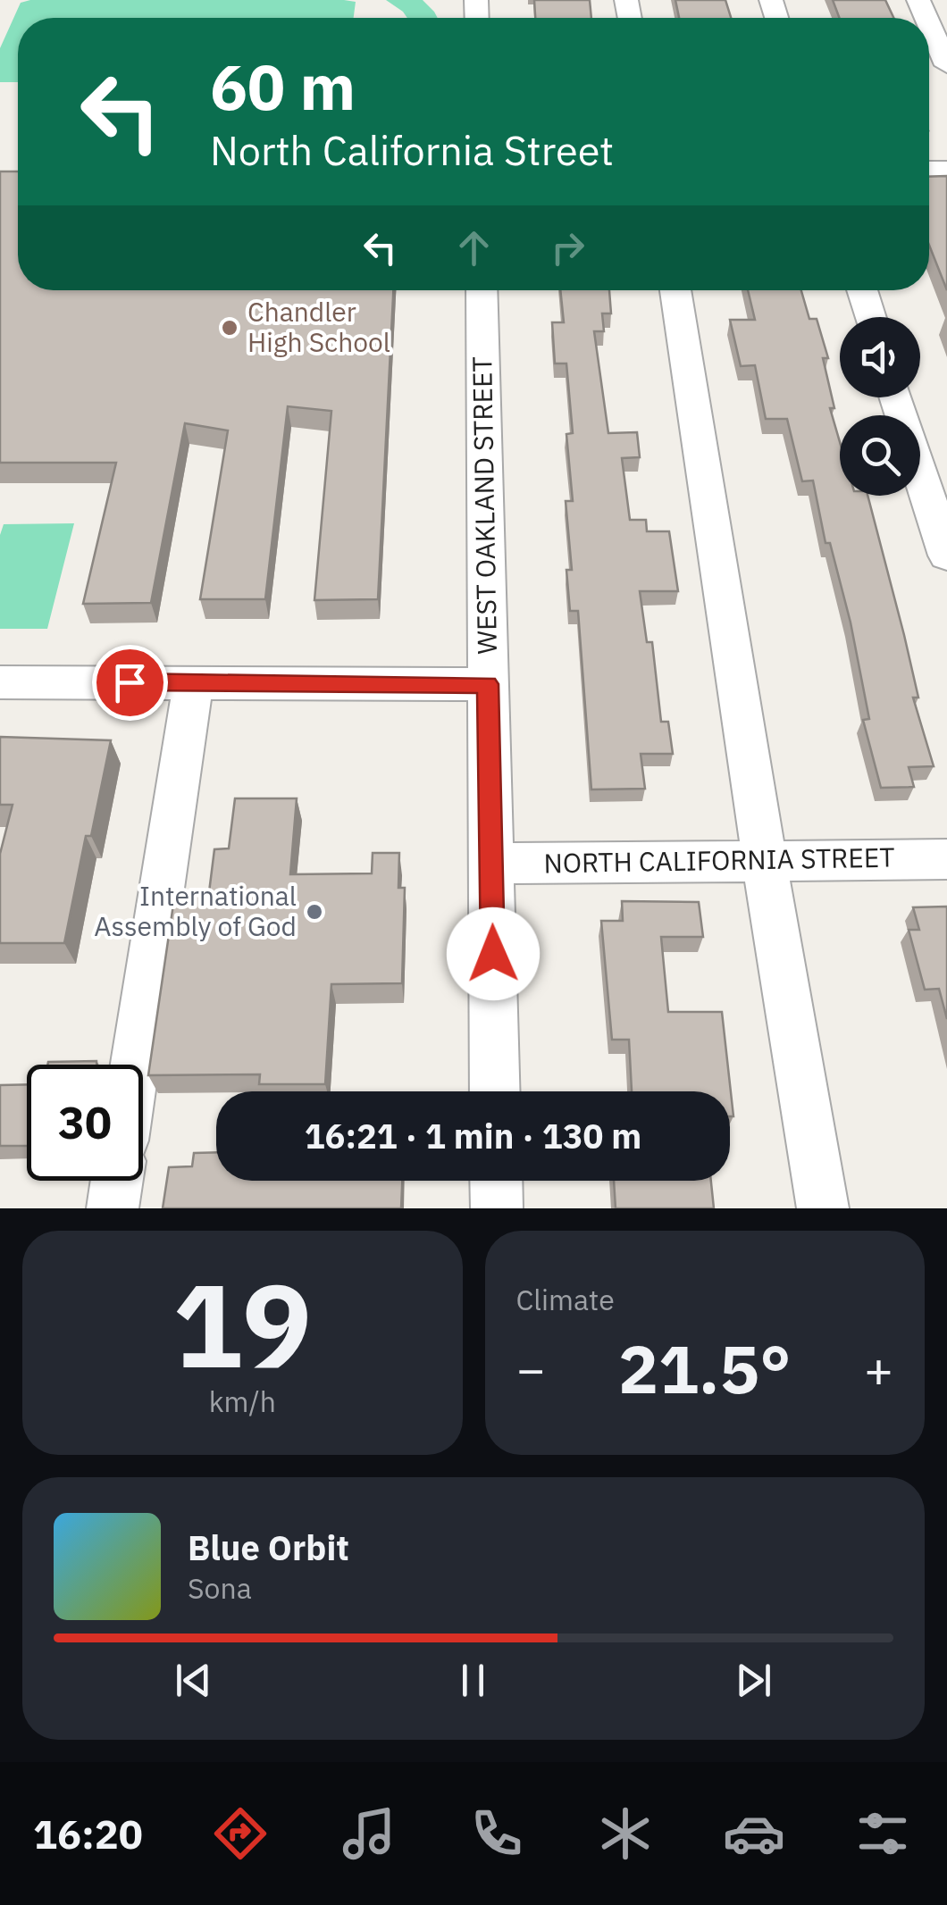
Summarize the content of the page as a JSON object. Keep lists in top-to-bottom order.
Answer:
{
  "streets": {
    "street": ["WEST OAKLAND STREET", "NORTH CALIFORNIA STREET"]
  },
  "crossings": [
    ["WEST OAKLAND STREET", "NORTH CALIFORNIA STREET"]
  ],
  "places": ["Chandler High School", "International Assembly of God"],
  "page": {
    "turn": ["60 m", "North California Street"],
    "limit": "30",
    "trip": "16:21 · 1 min · 130 m",
    "tile": [
      ["19", "km/h"],
      "Climate"
    ],
    "heat": ["−", "21.5°", "+"],
    "song": ["Blue Orbit", "Sona"],
    "tabs": "16:20"
  }
}
